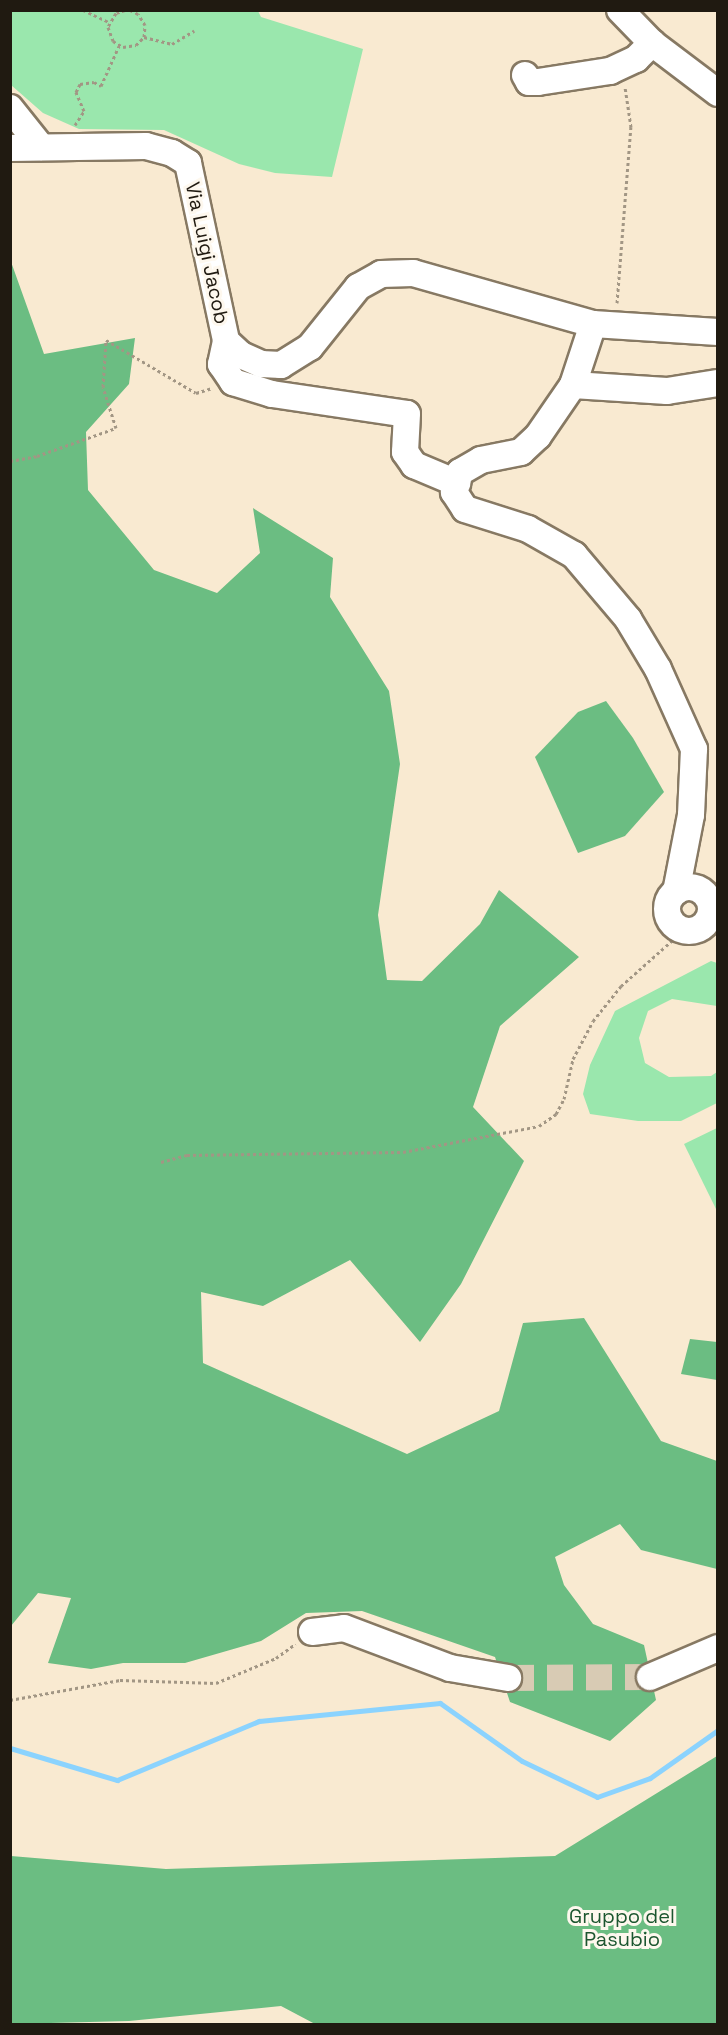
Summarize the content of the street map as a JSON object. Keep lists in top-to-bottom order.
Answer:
{
  "streets": {
    "street": ["Via Luigi Jacob"]
  },
  "parks": ["Gruppo del Pasubio"]
}
